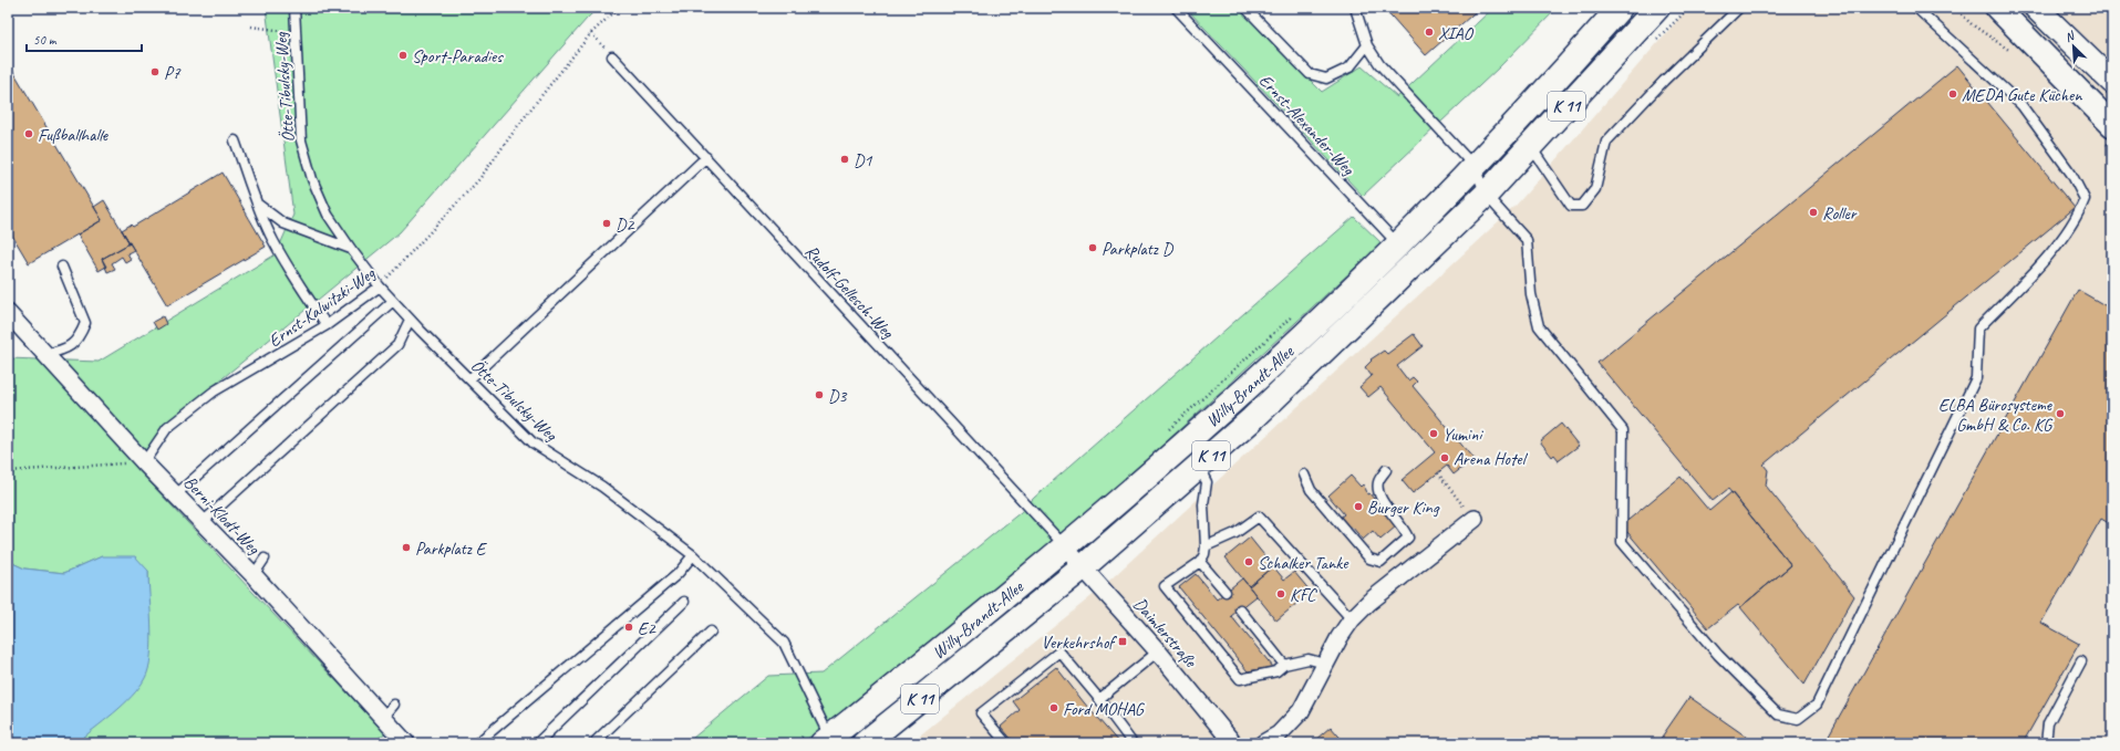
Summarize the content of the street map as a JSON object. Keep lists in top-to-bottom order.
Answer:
{
  "streets": {
    "main road": ["K 11", "Willy-Brandt-Allee"],
    "street": ["Berni-Klodt-Weg", "Daimlerstraße"],
    "lane": [
      "Ötte-Tibulsky-Weg",
      "Ernst-Alexander-Weg",
      "Rudolf-Gellesch-Weg",
      "Ernst-Kalwitzki-Weg"
    ]
  },
  "crossings": [
    ["Ötte-Tibulsky-Weg", "Ernst-Kalwitzki-Weg"],
    ["Ötte-Tibulsky-Weg", "Willy-Brandt-Allee"],
    ["Ernst-Alexander-Weg", "Willy-Brandt-Allee"],
    ["Rudolf-Gellesch-Weg", "Willy-Brandt-Allee"],
    ["Rudolf-Gellesch-Weg", "Daimlerstraße"],
    ["Ernst-Kalwitzki-Weg", "Berni-Klodt-Weg"],
    ["Willy-Brandt-Allee", "Daimlerstraße"]
  ],
  "places": {
    "other": [
      "XIAO",
      "Sport-Paradies",
      "P7",
      "MEDA Gute Küchen",
      "Fußballhalle",
      "D1",
      "Roller",
      "D2",
      "Parkplatz D",
      "D3",
      "ELBA Bürosysteme GmbH & Co. KG",
      "Yumini",
      "Arena Hotel",
      "Burger King",
      "Parkplatz E",
      "Schalker Tanke",
      "KFC",
      "E2",
      "Ford MOHAG"
    ],
    "transit": ["Verkehrshof"]
  },
  "scale_bar": "50 m",
  "north": "top left"
}
